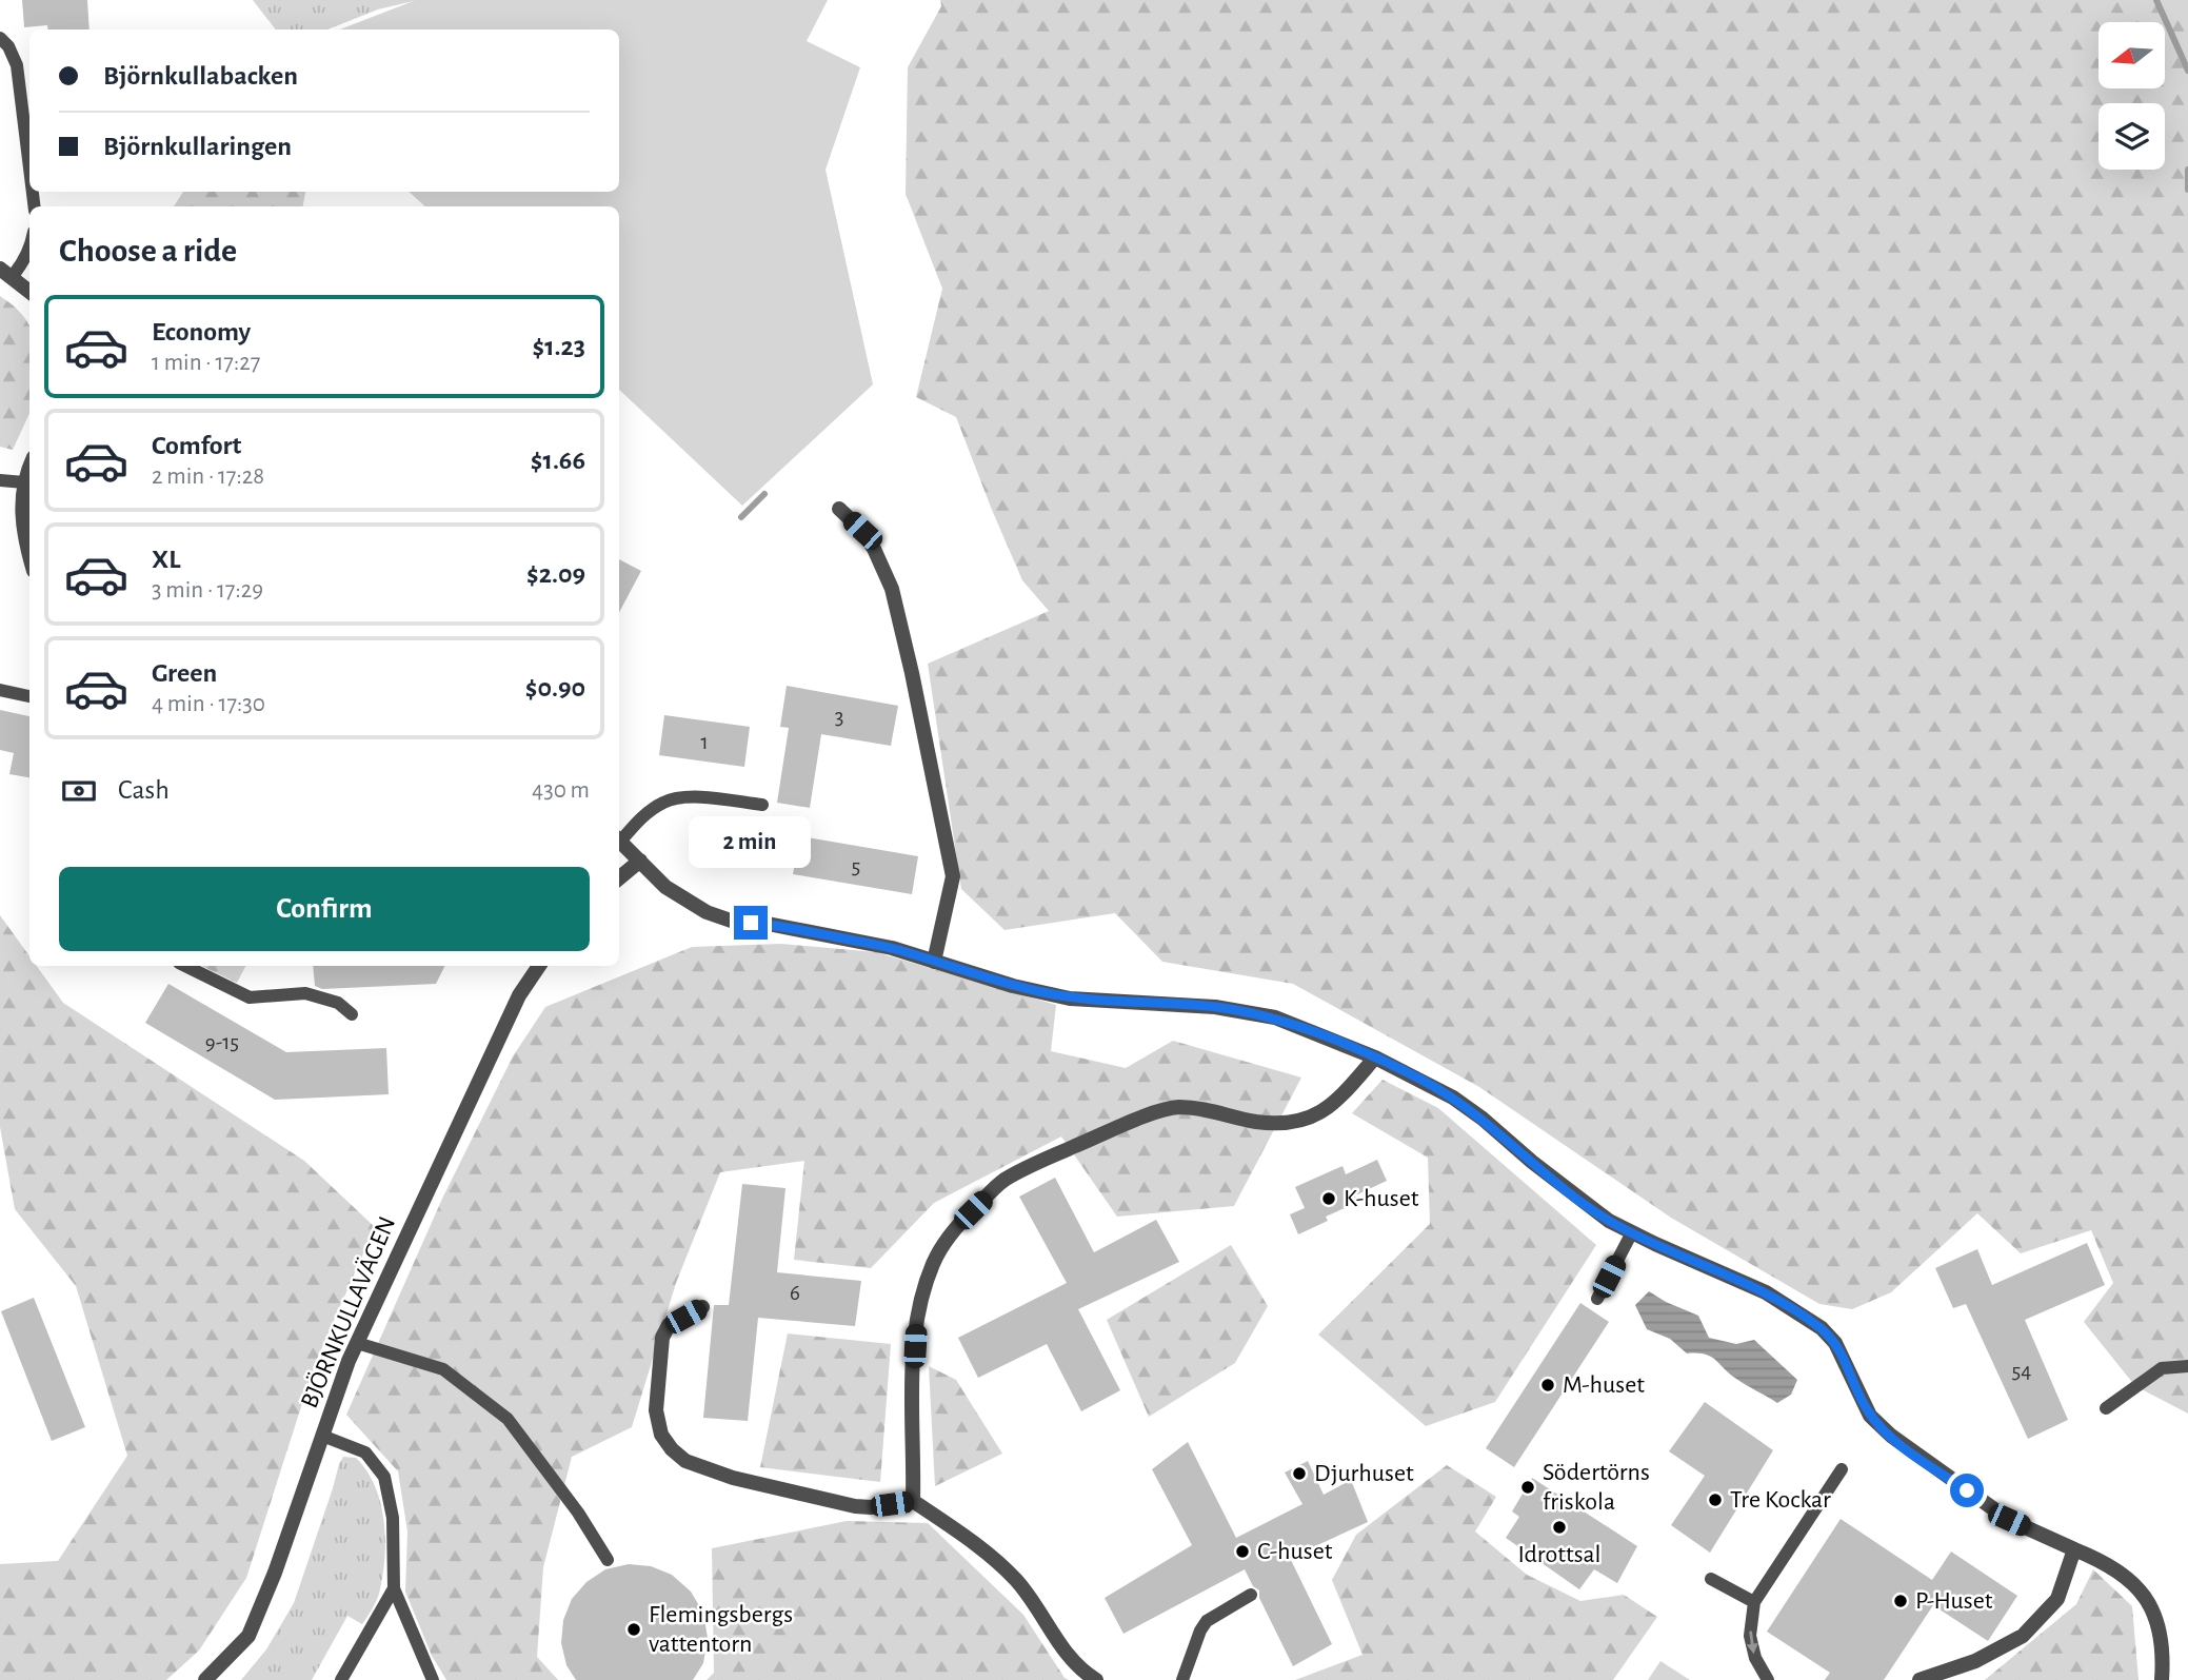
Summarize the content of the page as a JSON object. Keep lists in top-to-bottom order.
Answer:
{
  "streets": {
    "street": ["BJÖRNKULLAVÄGEN"]
  },
  "places": [
    "K-huset",
    "M-huset",
    "Djurhuset",
    "Södertörns friskola",
    "Tre Kockar",
    "Idrottsal",
    "C-huset",
    "P-Huset",
    "Flemingsbergs vattentorn"
  ],
  "house_numbers": [
    "3",
    "1",
    "5",
    "9-15",
    "6",
    "54"
  ],
  "north": "left",
  "page": {
    "banner": ["Björnkullabacken", "Björnkullaringen"],
    "heading": "Choose a ride",
    "list": [
      {
        "name": "Economy",
        "note": "1 min · 17:27",
        "value": "$1.23"
      },
      {
        "name": "Comfort",
        "note": "2 min · 17:28",
        "value": "$1.66"
      },
      {
        "name": "XL",
        "note": "3 min · 17:29",
        "value": "$2.09"
      },
      {
        "name": "Green",
        "note": "4 min · 17:30",
        "value": "$0.90"
      }
    ],
    "pay": ["Cash", "430 m"],
    "bubble": "2 min",
    "buttons": "Confirm"
  }
}
